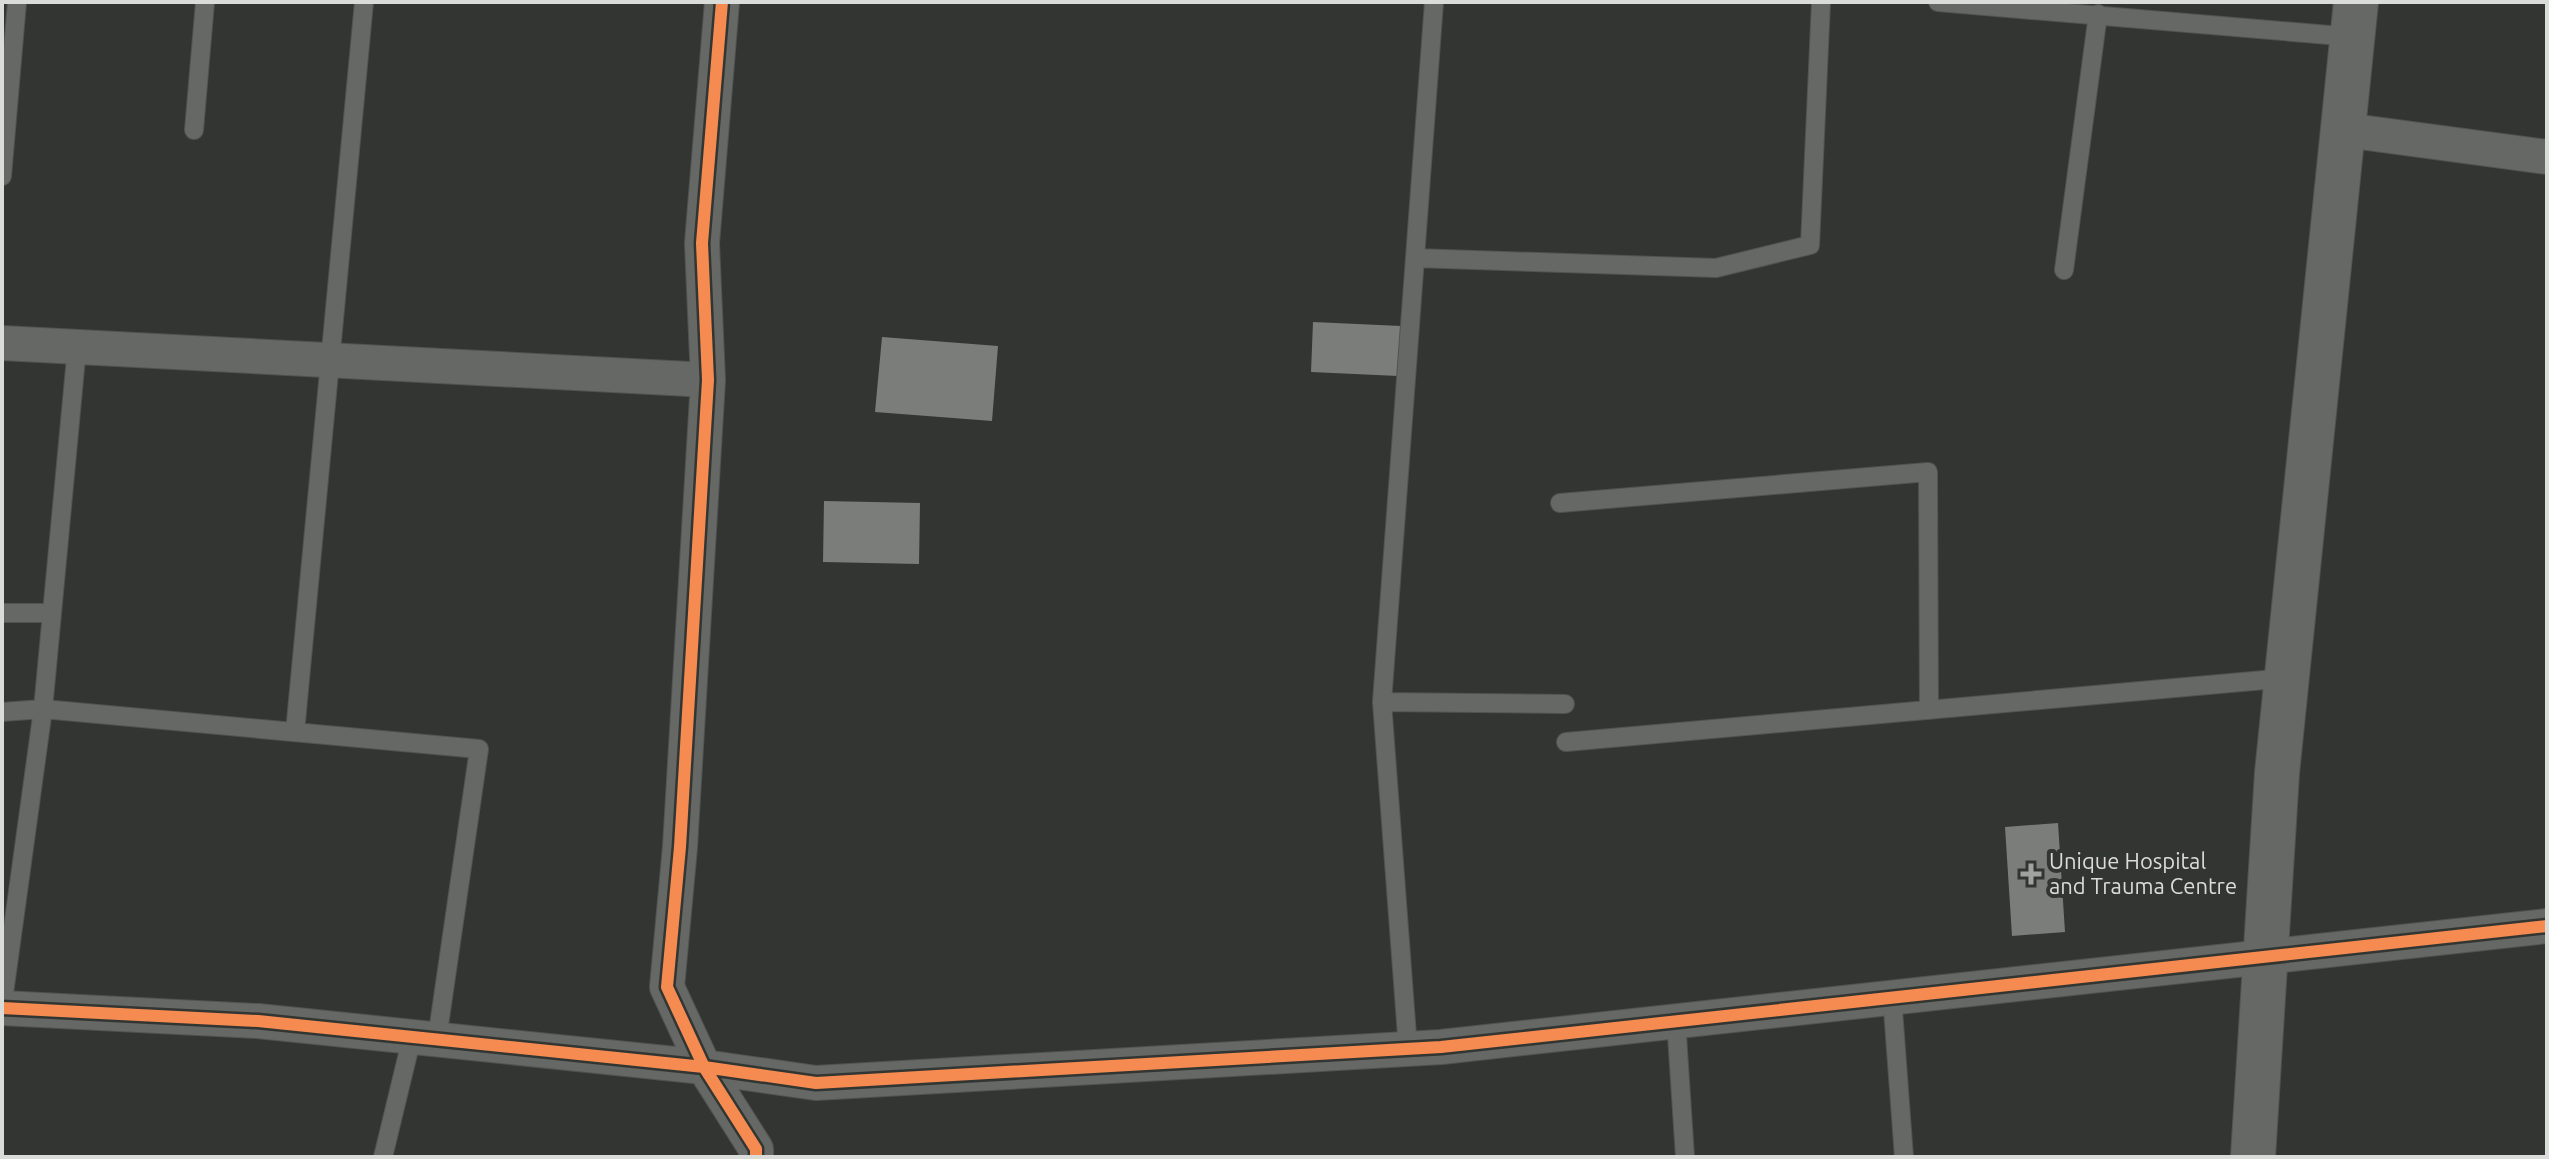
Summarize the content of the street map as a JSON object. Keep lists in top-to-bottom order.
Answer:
{
  "places": {
    "health": ["Unique Hospital and Trauma Centre"]
  }
}
